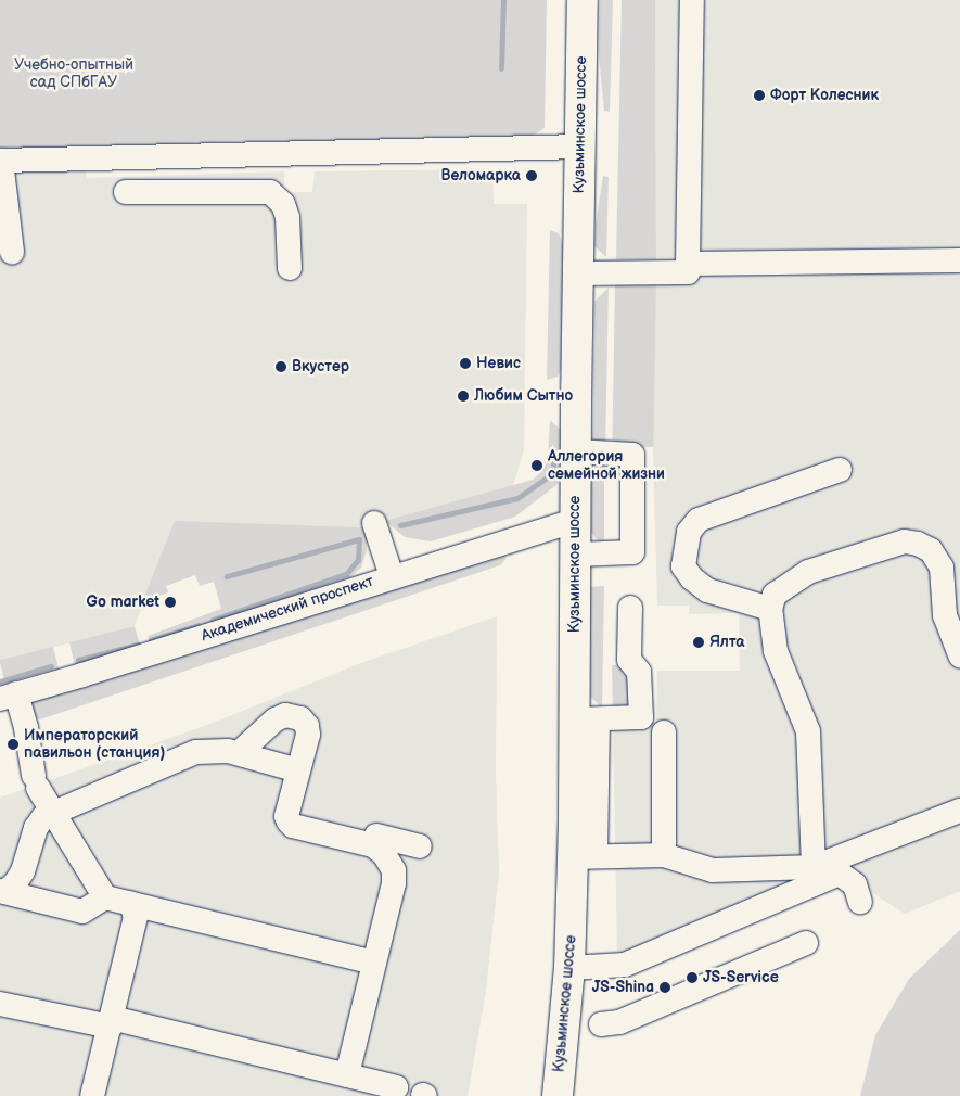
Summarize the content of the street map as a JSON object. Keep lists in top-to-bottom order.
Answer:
{
  "streets": {
    "main road": ["Кузьминское шоссе"],
    "street": ["Академический проспект"]
  },
  "crossings": [
    ["Кузьминское шоссе", "Академический проспект"]
  ],
  "parks": ["Учебно-опытный сад СПбГАУ"],
  "places": [
    "Форт Колесник",
    "Веломарка",
    "Невис",
    "Вкустер",
    "Любим Сытно",
    "Аллегория семейной жизни",
    "Go market",
    "Ялта",
    "Императорский павильон (станция)",
    "JS-Service",
    "JS-Shina"
  ]
}
